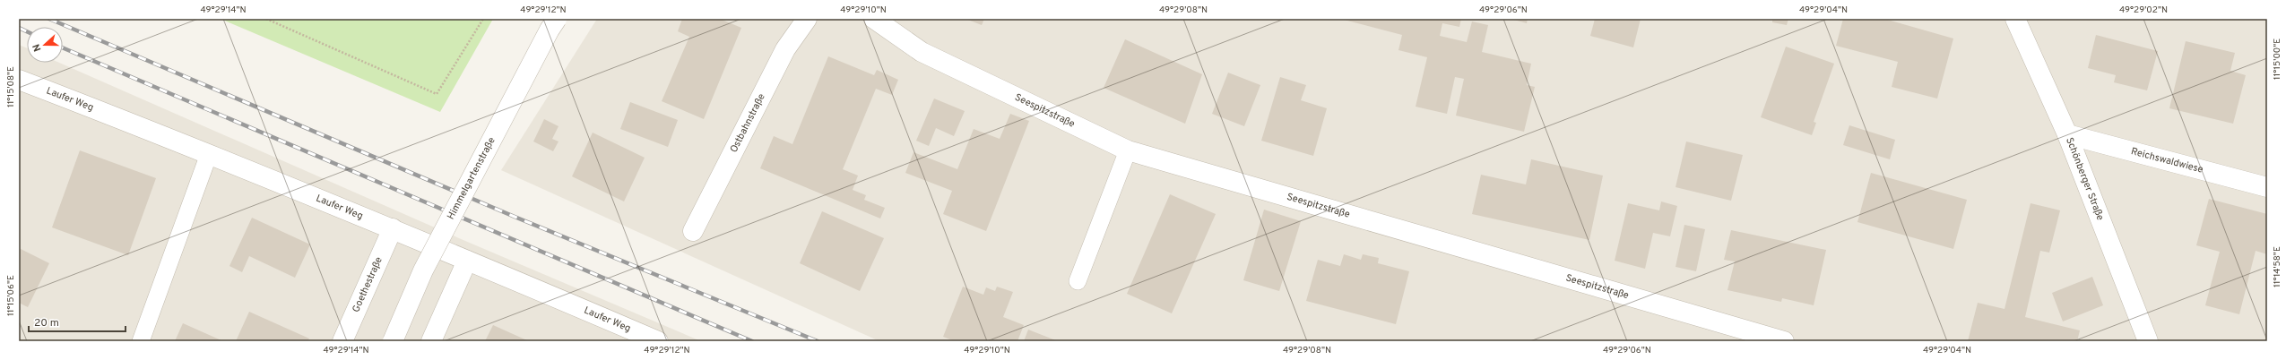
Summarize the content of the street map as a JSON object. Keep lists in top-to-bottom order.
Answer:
{
  "streets": {
    "street": [
      "Laufer Weg",
      "Seespitzstraße",
      "Ostbahnstraße",
      "Reichswaldwiese",
      "Himmelgartenstraße",
      "Schönberger Straße",
      "Goethestraße"
    ]
  },
  "crossings": [
    ["Laufer Weg", "Goethestraße"],
    ["Reichswaldwiese", "Schönberger Straße"]
  ],
  "scale_bar": "20 m",
  "north": "left",
  "coordinates": [
    "49°29'14\"N",
    "49°29'12\"N",
    "49°29'10\"N",
    "49°29'08\"N",
    "49°29'06\"N",
    "49°29'04\"N",
    "49°29'02\"N",
    "11°15'00\"E",
    "11°15'08\"E",
    "11°14'58\"E",
    "11°15'06\"E"
  ]
}
